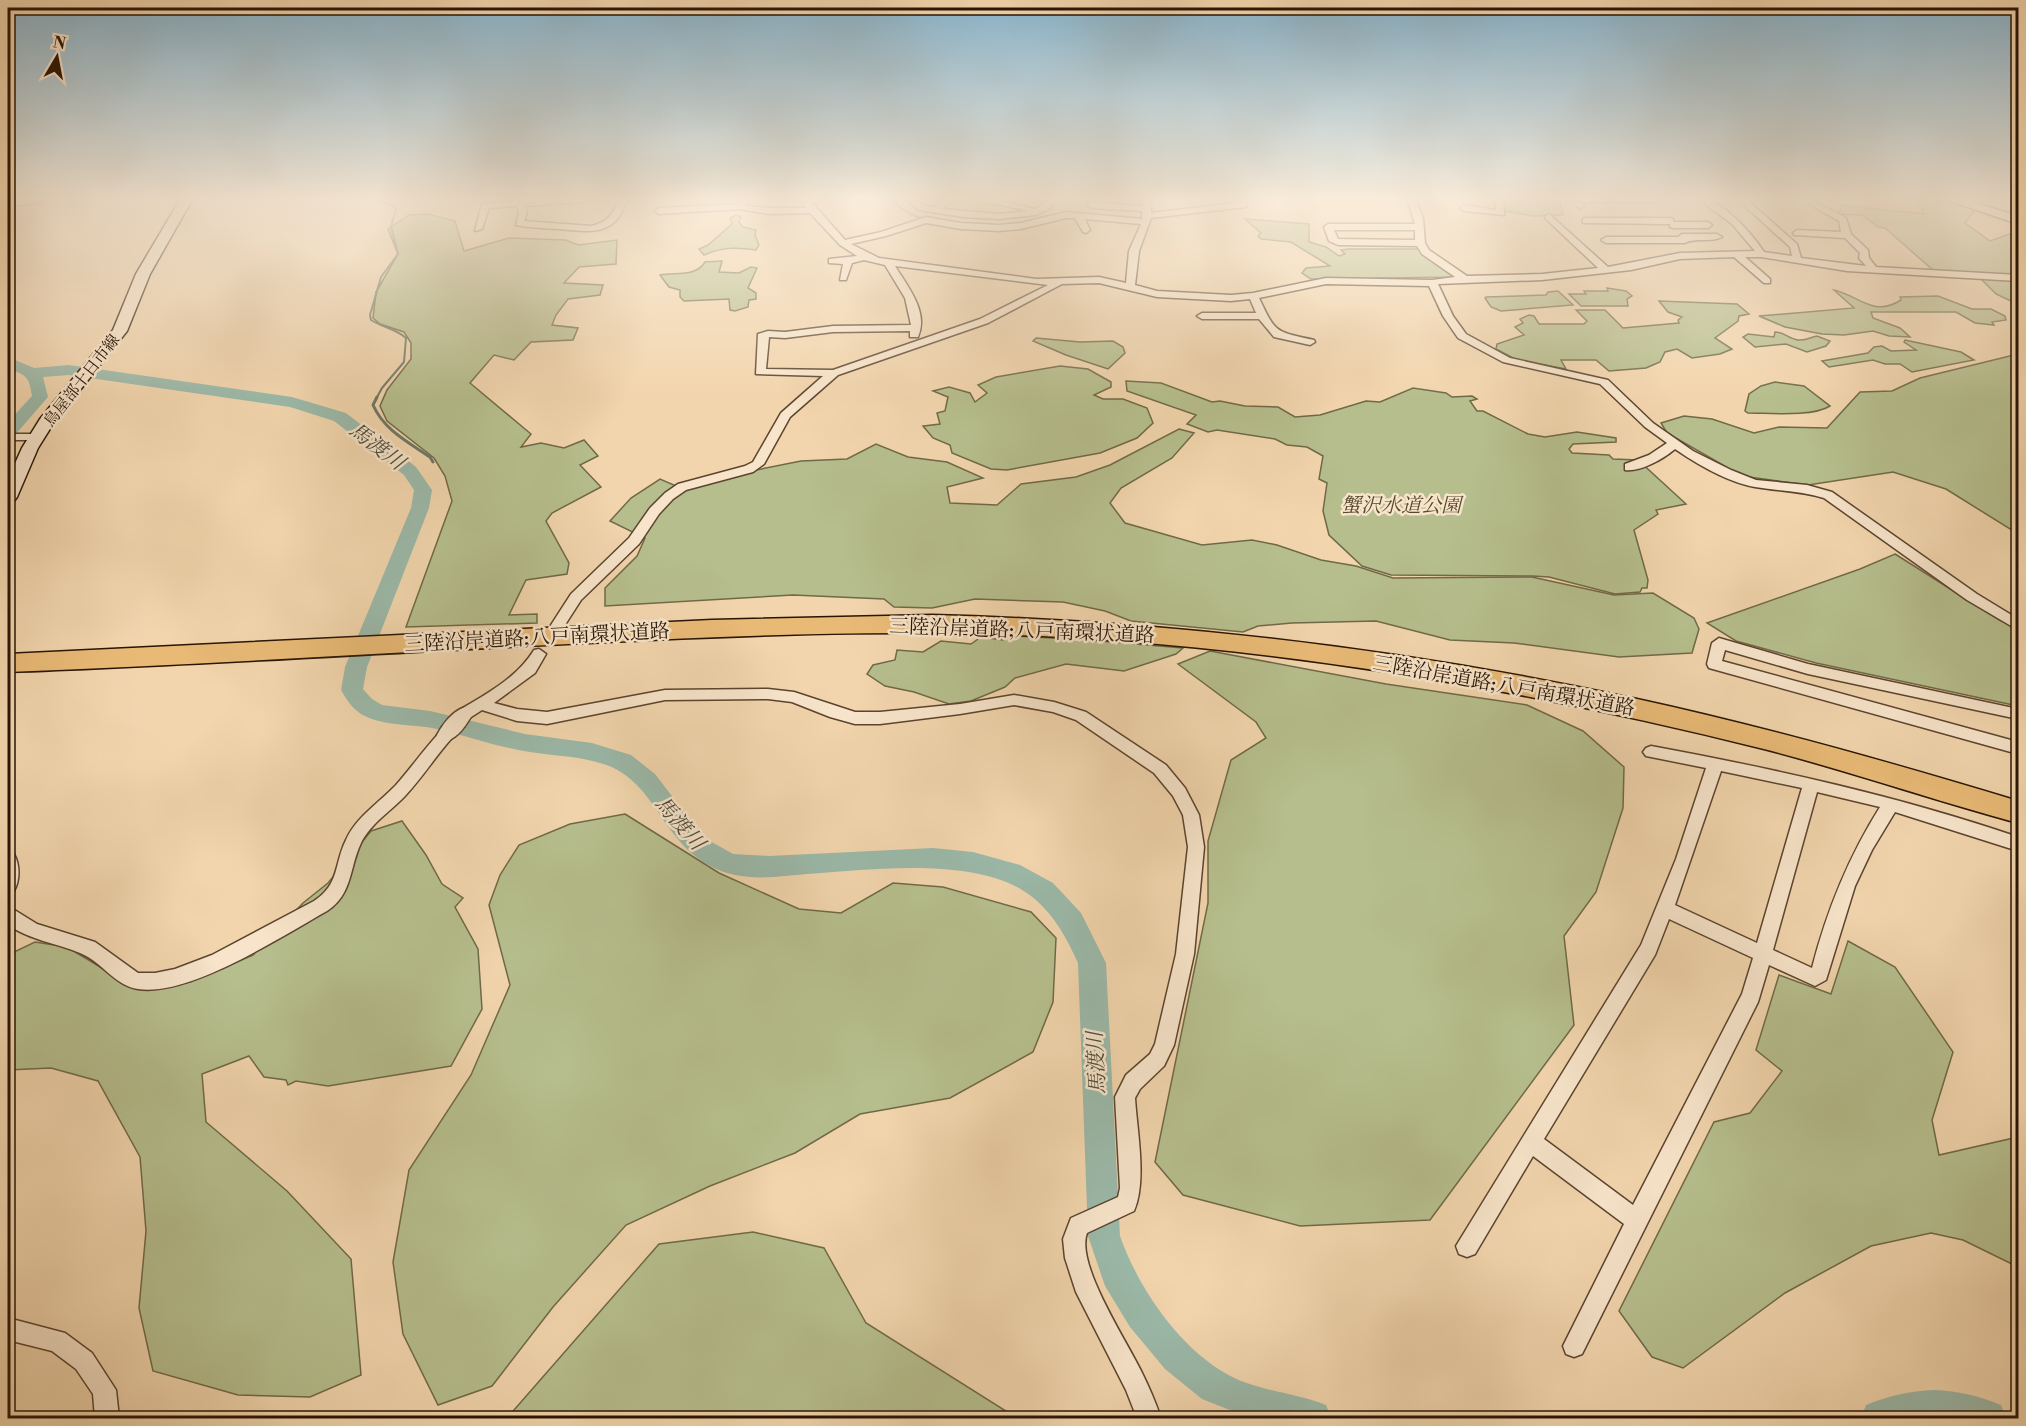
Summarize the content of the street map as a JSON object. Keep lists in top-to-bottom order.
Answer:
{
  "streets": {
    "highway": ["三陸沿岸道路;八戸南環状道路"],
    "main road": ["鳥屋部十日市線"]
  },
  "water": ["馬渡川"],
  "parks": ["蟹沢水道公園"],
  "north": "top"
}
